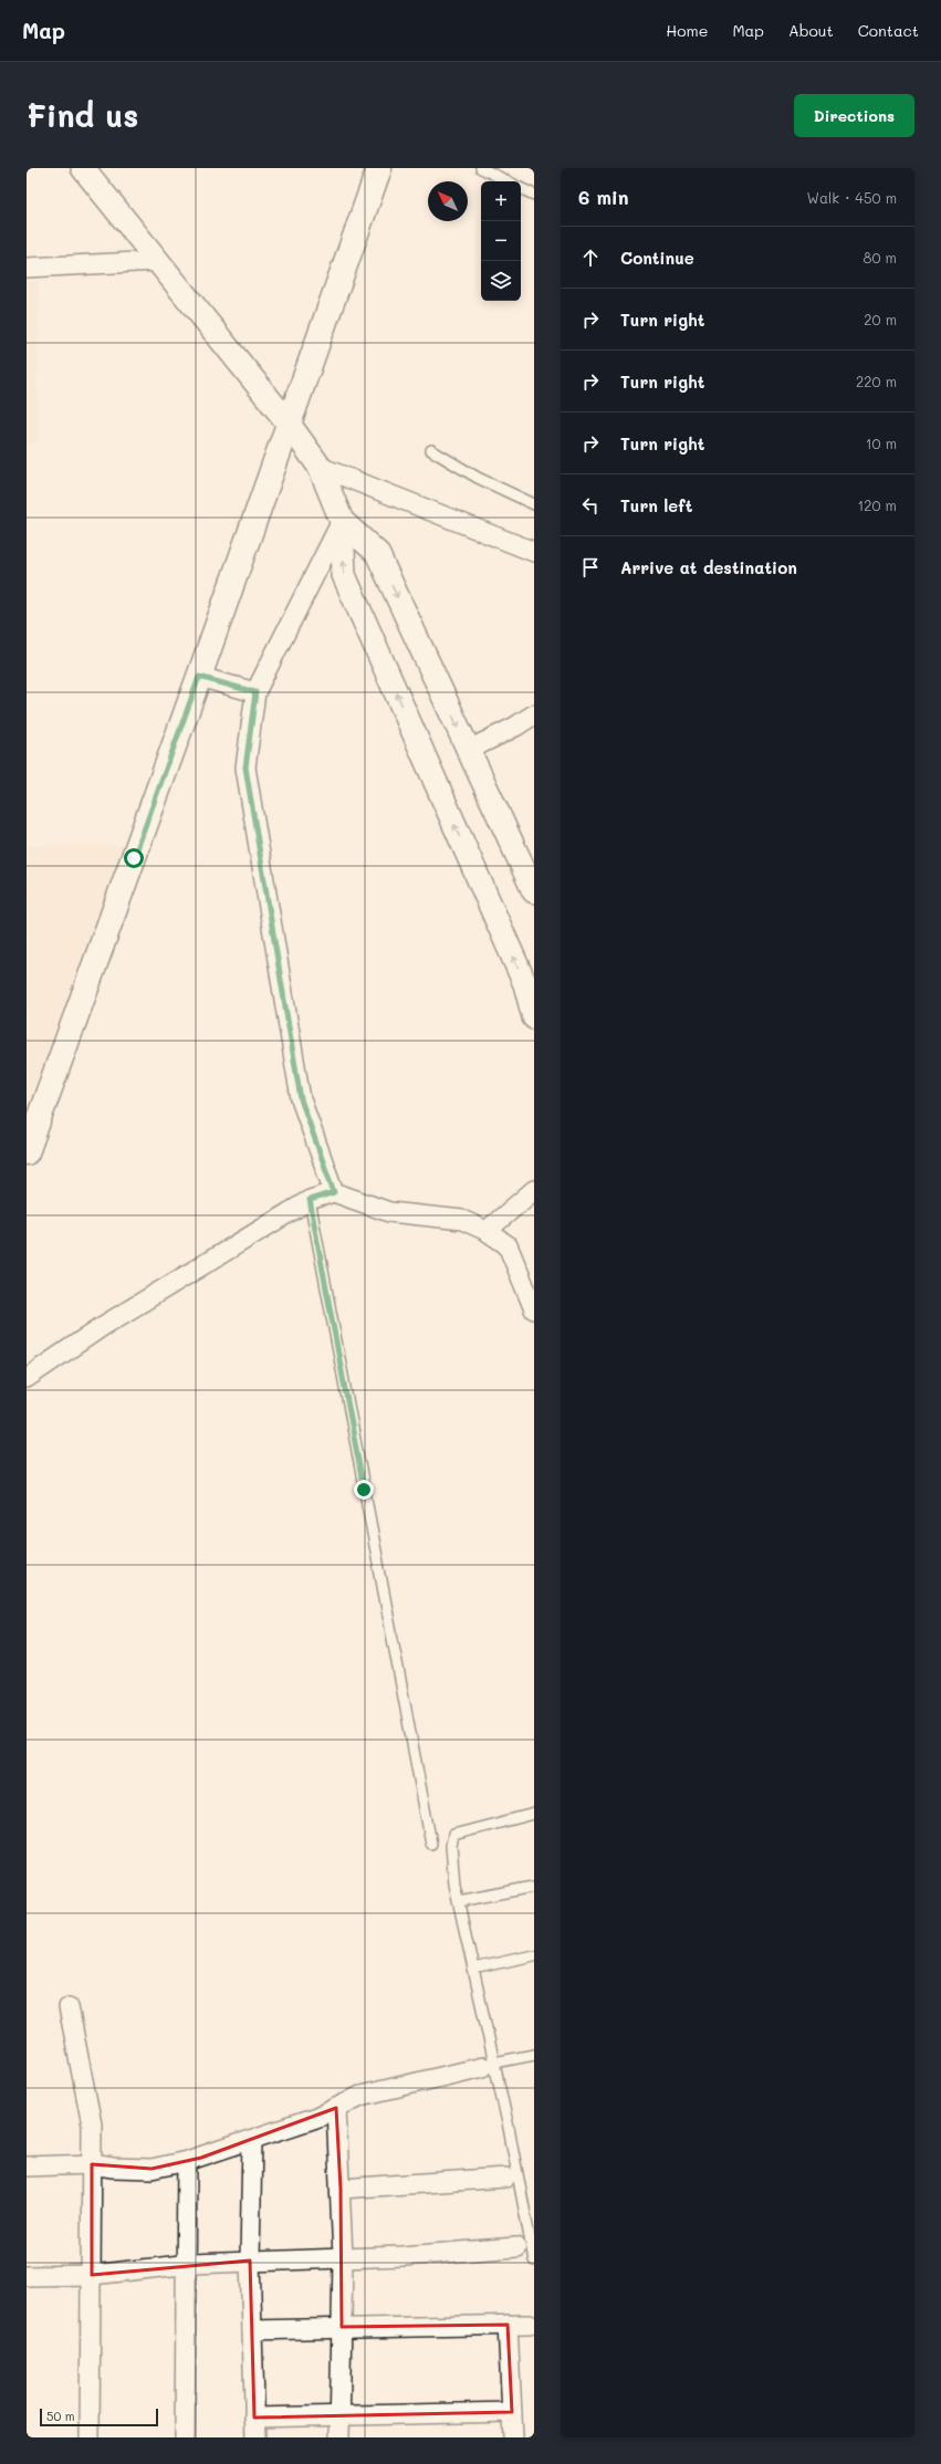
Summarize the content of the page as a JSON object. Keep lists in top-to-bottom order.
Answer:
{
  "scale_bar": "50 m",
  "north": "top left",
  "page": {
    "header": "Map",
    "nav": [
      "Home",
      "Map",
      "About",
      "Contact"
    ],
    "buttons": "Directions",
    "title": "Find us",
    "heading": ["6 min", "Walk · 450 m"],
    "map_buttons": ["+", "−"],
    "list": [
      ["Continue", "80 m"],
      ["Turn right", "20 m"],
      ["Turn right", "220 m"],
      ["Turn right", "10 m"],
      ["Turn left", "120 m"],
      "Arrive at destination"
    ],
    "scale": "50 m"
  }
}
